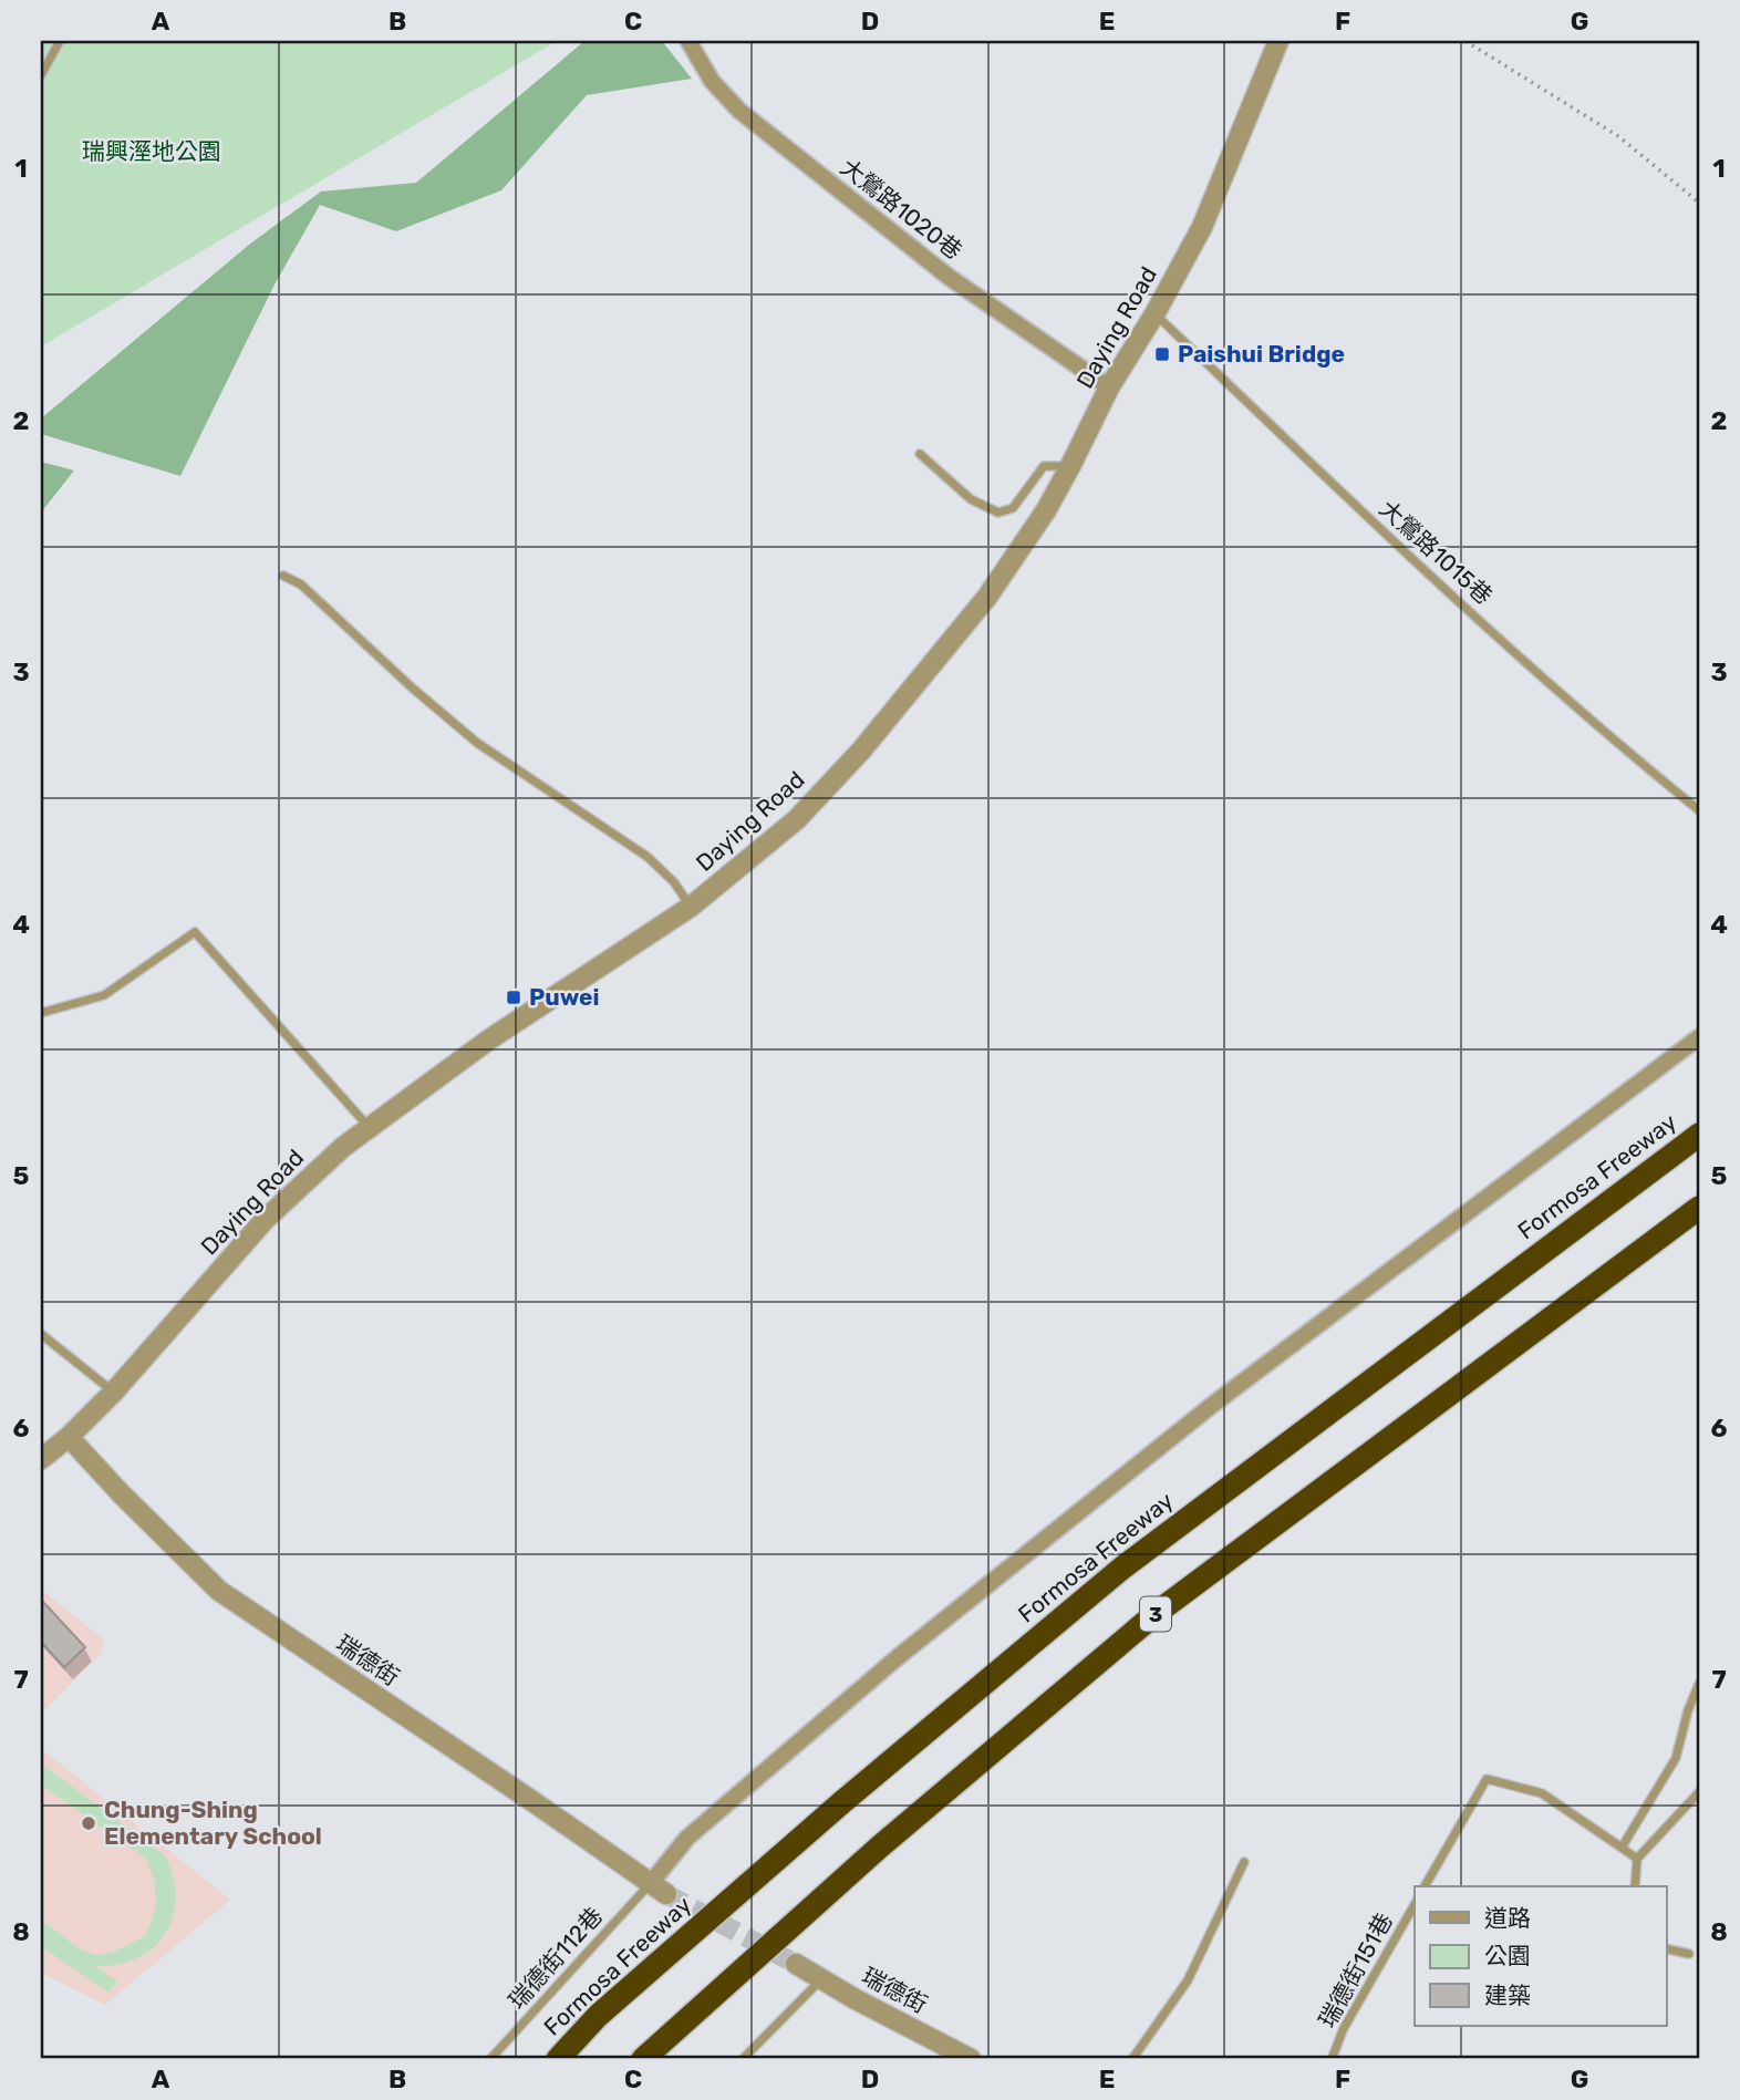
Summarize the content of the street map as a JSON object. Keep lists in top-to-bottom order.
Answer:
{
  "streets": {
    "highway": ["Formosa Freeway", "3"],
    "street": ["大鶯路1020巷", "Daying Road", "瑞德街"],
    "lane": ["大鶯路1015巷", "瑞德街112巷", "瑞德街151巷"]
  },
  "crossings": [
    ["大鶯路1020巷", "Daying Road"],
    ["Daying Road", "大鶯路1015巷"],
    ["Daying Road", "瑞德街"],
    ["瑞德街", "瑞德街112巷"]
  ],
  "parks": ["瑞興溼地公園"],
  "places": {
    "transit": ["Paishui Bridge", "Puwei"],
    "other": ["Chung-Shing Elementary School"]
  },
  "legend": ["道路", "公園", "建築"],
  "grid": {
    "columns": [
      "A",
      "B",
      "C",
      "D",
      "E",
      "F",
      "G"
    ],
    "rows": [
      "1",
      "2",
      "3",
      "4",
      "5",
      "6",
      "7",
      "8"
    ]
  }
}
